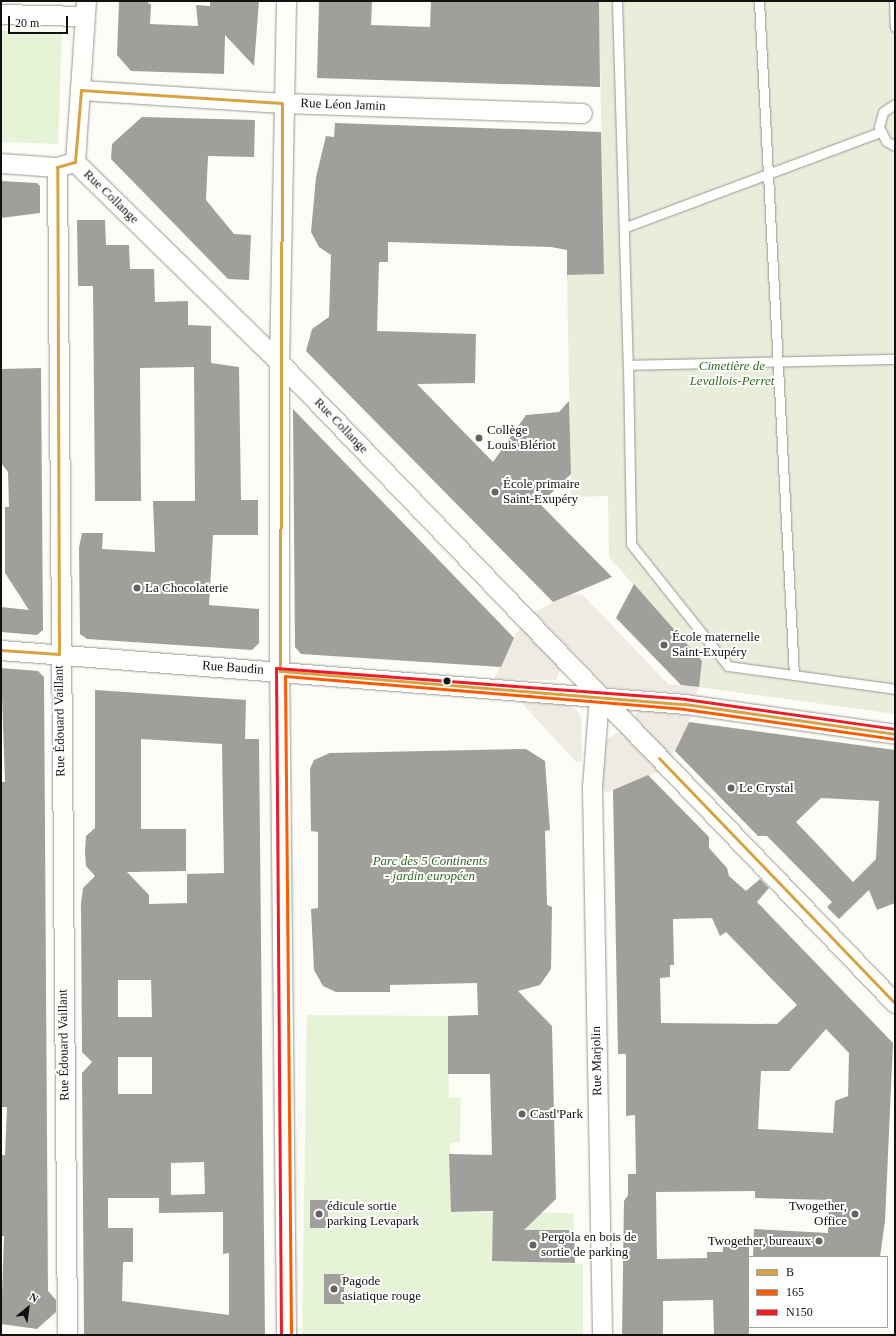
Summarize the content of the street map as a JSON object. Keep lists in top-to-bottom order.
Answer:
{
  "streets": {
    "street": [
      "Rue Léon Jamin",
      "Rue Collange",
      "Rue Baudin",
      "Rue Édouard Vaillant",
      "Rue Marjolin"
    ]
  },
  "crossings": [
    ["Rue Léon Jamin", "Rue Édouard Vaillant"],
    ["Rue Collange", "Rue Baudin"],
    ["Rue Collange", "Rue Édouard Vaillant"],
    ["Rue Collange", "Rue Marjolin"],
    ["Rue Baudin", "Rue Édouard Vaillant"],
    ["Rue Baudin", "Rue Marjolin"]
  ],
  "parks": ["Cimetière de Levallois-Perret", "Parc des 5 Continents - jardin européen"],
  "places": [
    "Collège Louis Blériot",
    "École primaire Saint-Exupéry",
    "La Chocolaterie",
    "École maternelle Saint-Exupéry",
    "Le Crystal",
    "Castl'Park",
    "édicule sortie parking Levapark",
    "Twogether, Office",
    "Twogether, bureaux",
    "Pergola en bois de sortie de parking",
    "Pagode asiatique rouge"
  ],
  "lines": ["transit line B", "transit line N150", "transit line 165"],
  "legend": ["B", "165", "N150"],
  "scale_bar": "20 m",
  "north": "top right"
}
